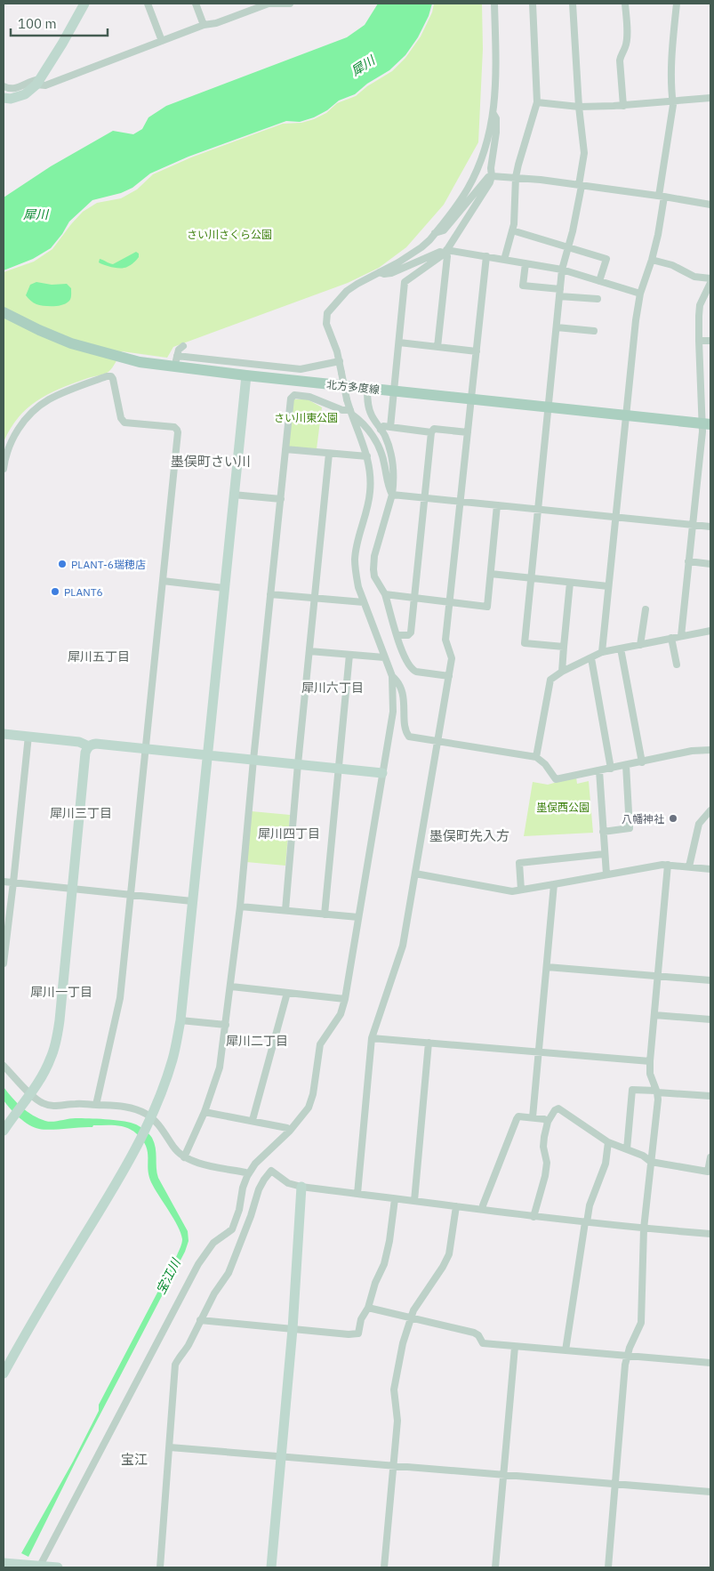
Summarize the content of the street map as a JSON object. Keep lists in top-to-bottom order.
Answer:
{
  "streets": {
    "main road": ["北方多度線"]
  },
  "districts": [
    "墨俣町さい川",
    "犀川五丁目",
    "犀川六丁目",
    "犀川三丁目",
    "犀川四丁目",
    "墨俣町先入方",
    "犀川一丁目",
    "犀川二丁目",
    "宝江"
  ],
  "water": ["犀川", "宝江川"],
  "parks": ["さい川さくら公園", "さい川東公園", "墨俣西公園"],
  "places": ["PLANT-6瑞穂店", "PLANT6", "八幡神社"],
  "scale_bar": "100 m"
}
